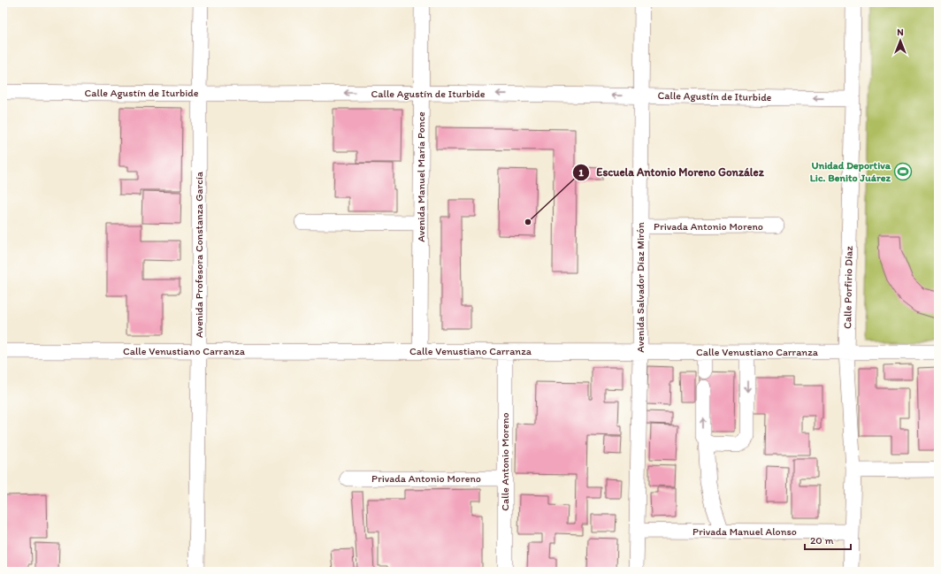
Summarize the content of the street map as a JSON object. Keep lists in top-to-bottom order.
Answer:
{
  "streets": {
    "street": [
      "Calle Agustín de Iturbide",
      "Avenida Manuel María Ponce",
      "Privada Antonio Moreno",
      "Avenida Profesora Constanza García",
      "Avenida Salvador Díaz Mirón",
      "Calle Porfirio Díaz",
      "Calle Venustiano Carranza",
      "Calle Antonio Moreno",
      "Privada Manuel Alonso"
    ]
  },
  "crossings": [
    ["Calle Agustín de Iturbide", "Avenida Manuel María Ponce"],
    ["Calle Agustín de Iturbide", "Avenida Profesora Constanza García"],
    ["Calle Agustín de Iturbide", "Avenida Salvador Díaz Mirón"],
    ["Calle Agustín de Iturbide", "Calle Porfirio Díaz"],
    ["Avenida Manuel María Ponce", "Calle Venustiano Carranza"],
    ["Privada Antonio Moreno", "Avenida Salvador Díaz Mirón"],
    ["Privada Antonio Moreno", "Calle Antonio Moreno"],
    ["Avenida Profesora Constanza García", "Calle Venustiano Carranza"],
    ["Avenida Salvador Díaz Mirón", "Calle Venustiano Carranza"],
    ["Avenida Salvador Díaz Mirón", "Privada Manuel Alonso"],
    ["Calle Porfirio Díaz", "Calle Venustiano Carranza"],
    ["Calle Porfirio Díaz", "Privada Manuel Alonso"],
    ["Calle Venustiano Carranza", "Calle Antonio Moreno"]
  ],
  "one_way": ["Calle Agustín de Iturbide"],
  "places": {
    "sports": ["Unidad Deportiva Lic. Benito Juárez"],
    "other": ["Escuela Antonio Moreno González"]
  },
  "scale_bar": "20 m",
  "north": "top"
}
